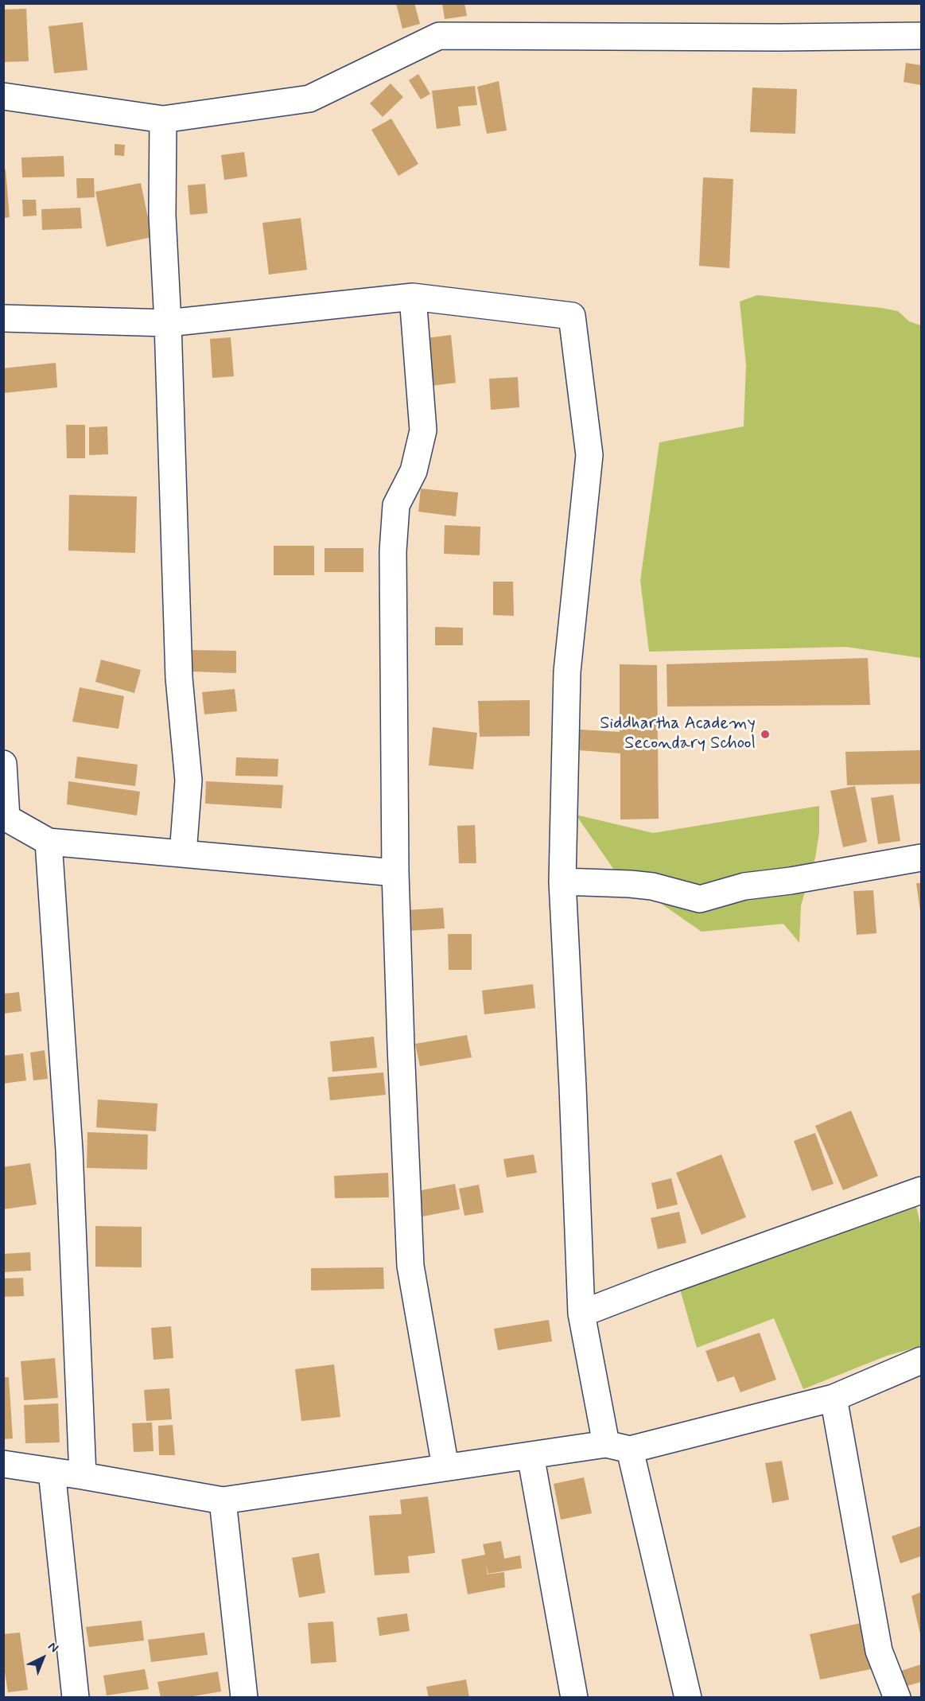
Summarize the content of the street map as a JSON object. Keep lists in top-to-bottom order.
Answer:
{
  "places": ["Siddhartha Academy Secondary School"],
  "north": "top right"
}
